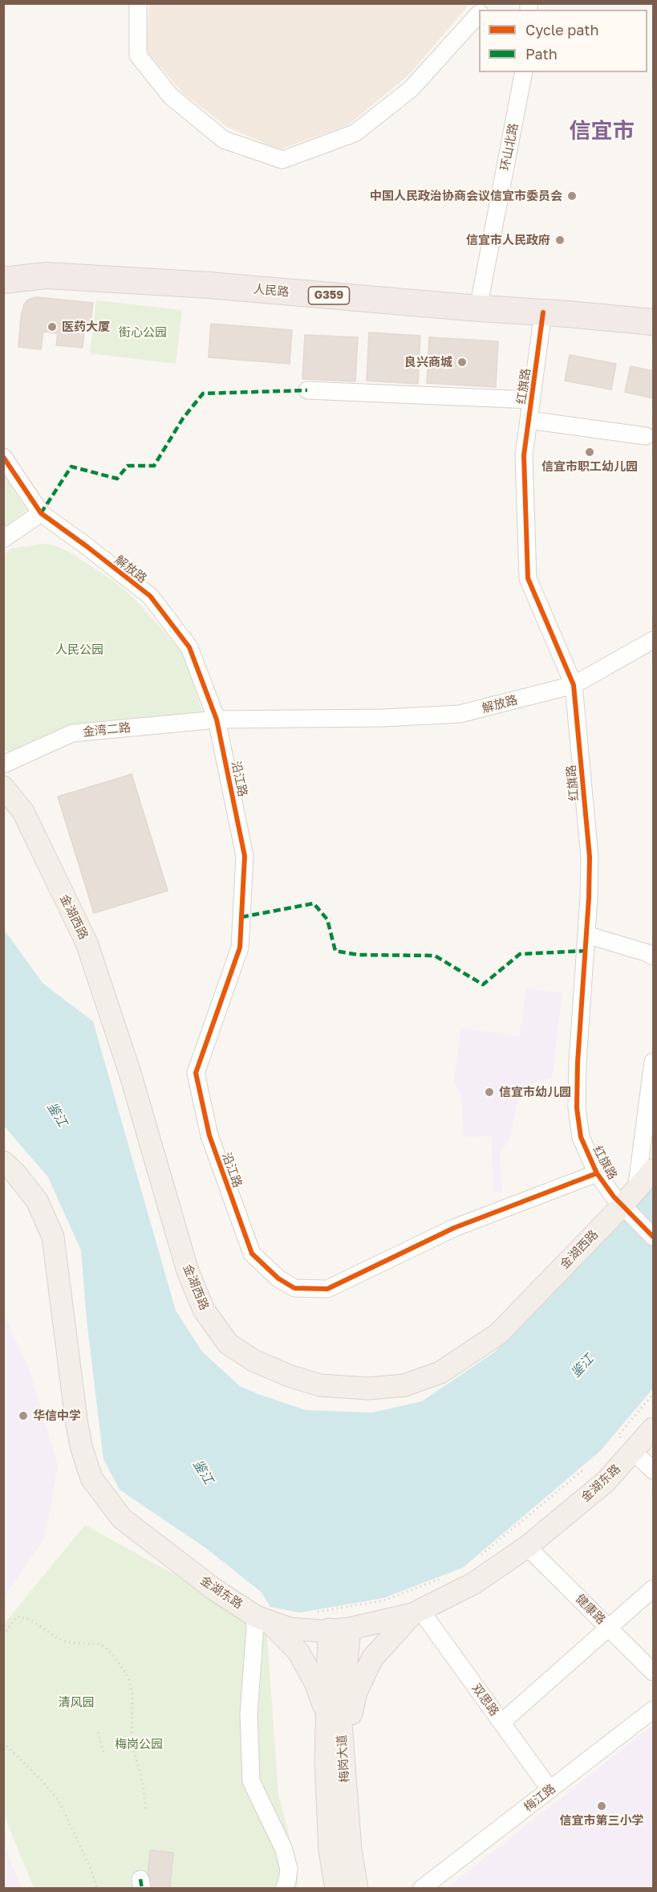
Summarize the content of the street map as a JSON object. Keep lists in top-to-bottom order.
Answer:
{
  "streets": {
    "highway": ["人民路", "G359"],
    "main road": ["金湖西路", "金湖东路", "梅岗大道"],
    "street": [
      "环山北路",
      "红旗路",
      "解放路",
      "金湾二路",
      "沿江路",
      "健康路",
      "双思路",
      "梅江路"
    ]
  },
  "crossings": [
    ["环山北路", "人民路"],
    ["人民路", "红旗路"],
    ["红旗路", "解放路"],
    ["红旗路", "沿江路"],
    ["红旗路", "金湖西路"],
    ["解放路", "金湾二路"],
    ["解放路", "沿江路"],
    ["金湾二路", "沿江路"],
    ["金湖东路", "健康路"],
    ["金湖东路", "双思路"],
    ["金湖东路", "梅岗大道"],
    ["双思路", "梅江路"]
  ],
  "districts": ["信宜市"],
  "water": ["鉴江"],
  "parks": [
    "街心公园",
    "人民公园",
    "清风园",
    "梅岗公园"
  ],
  "places": [
    "中国人民政治协商会议信宜市委员会",
    "信宜市人民政府",
    "医药大厦",
    "良兴商城",
    "信宜市职工幼儿园",
    "信宜市幼儿园",
    "华信中学",
    "信宜市第三小学"
  ],
  "legend": ["Cycle path", "Path"]
}
